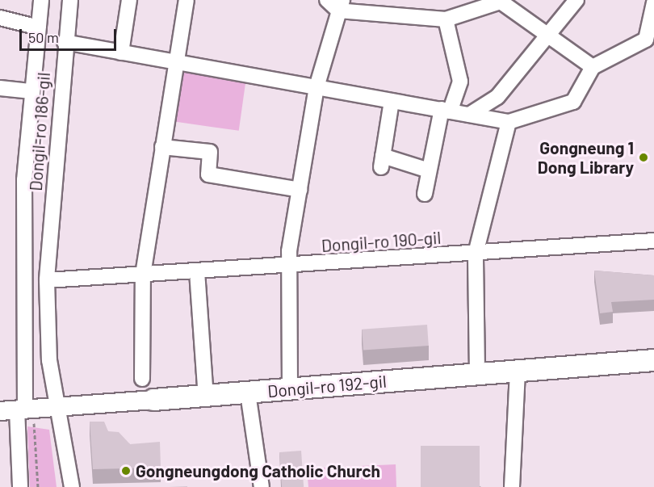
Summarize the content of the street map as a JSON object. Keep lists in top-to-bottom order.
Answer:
{
  "streets": {
    "main road": ["Dongil-ro 192-gil"],
    "street": ["Dongil-ro 186-gil", "Dongil-ro 190-gil"]
  },
  "crossings": [
    ["Dongil-ro 186-gil", "Dongil-ro 190-gil"]
  ],
  "places": ["Gongneung 1 Dong Library", "Gongneungdong Catholic Church"],
  "scale_bar": "50 m"
}
